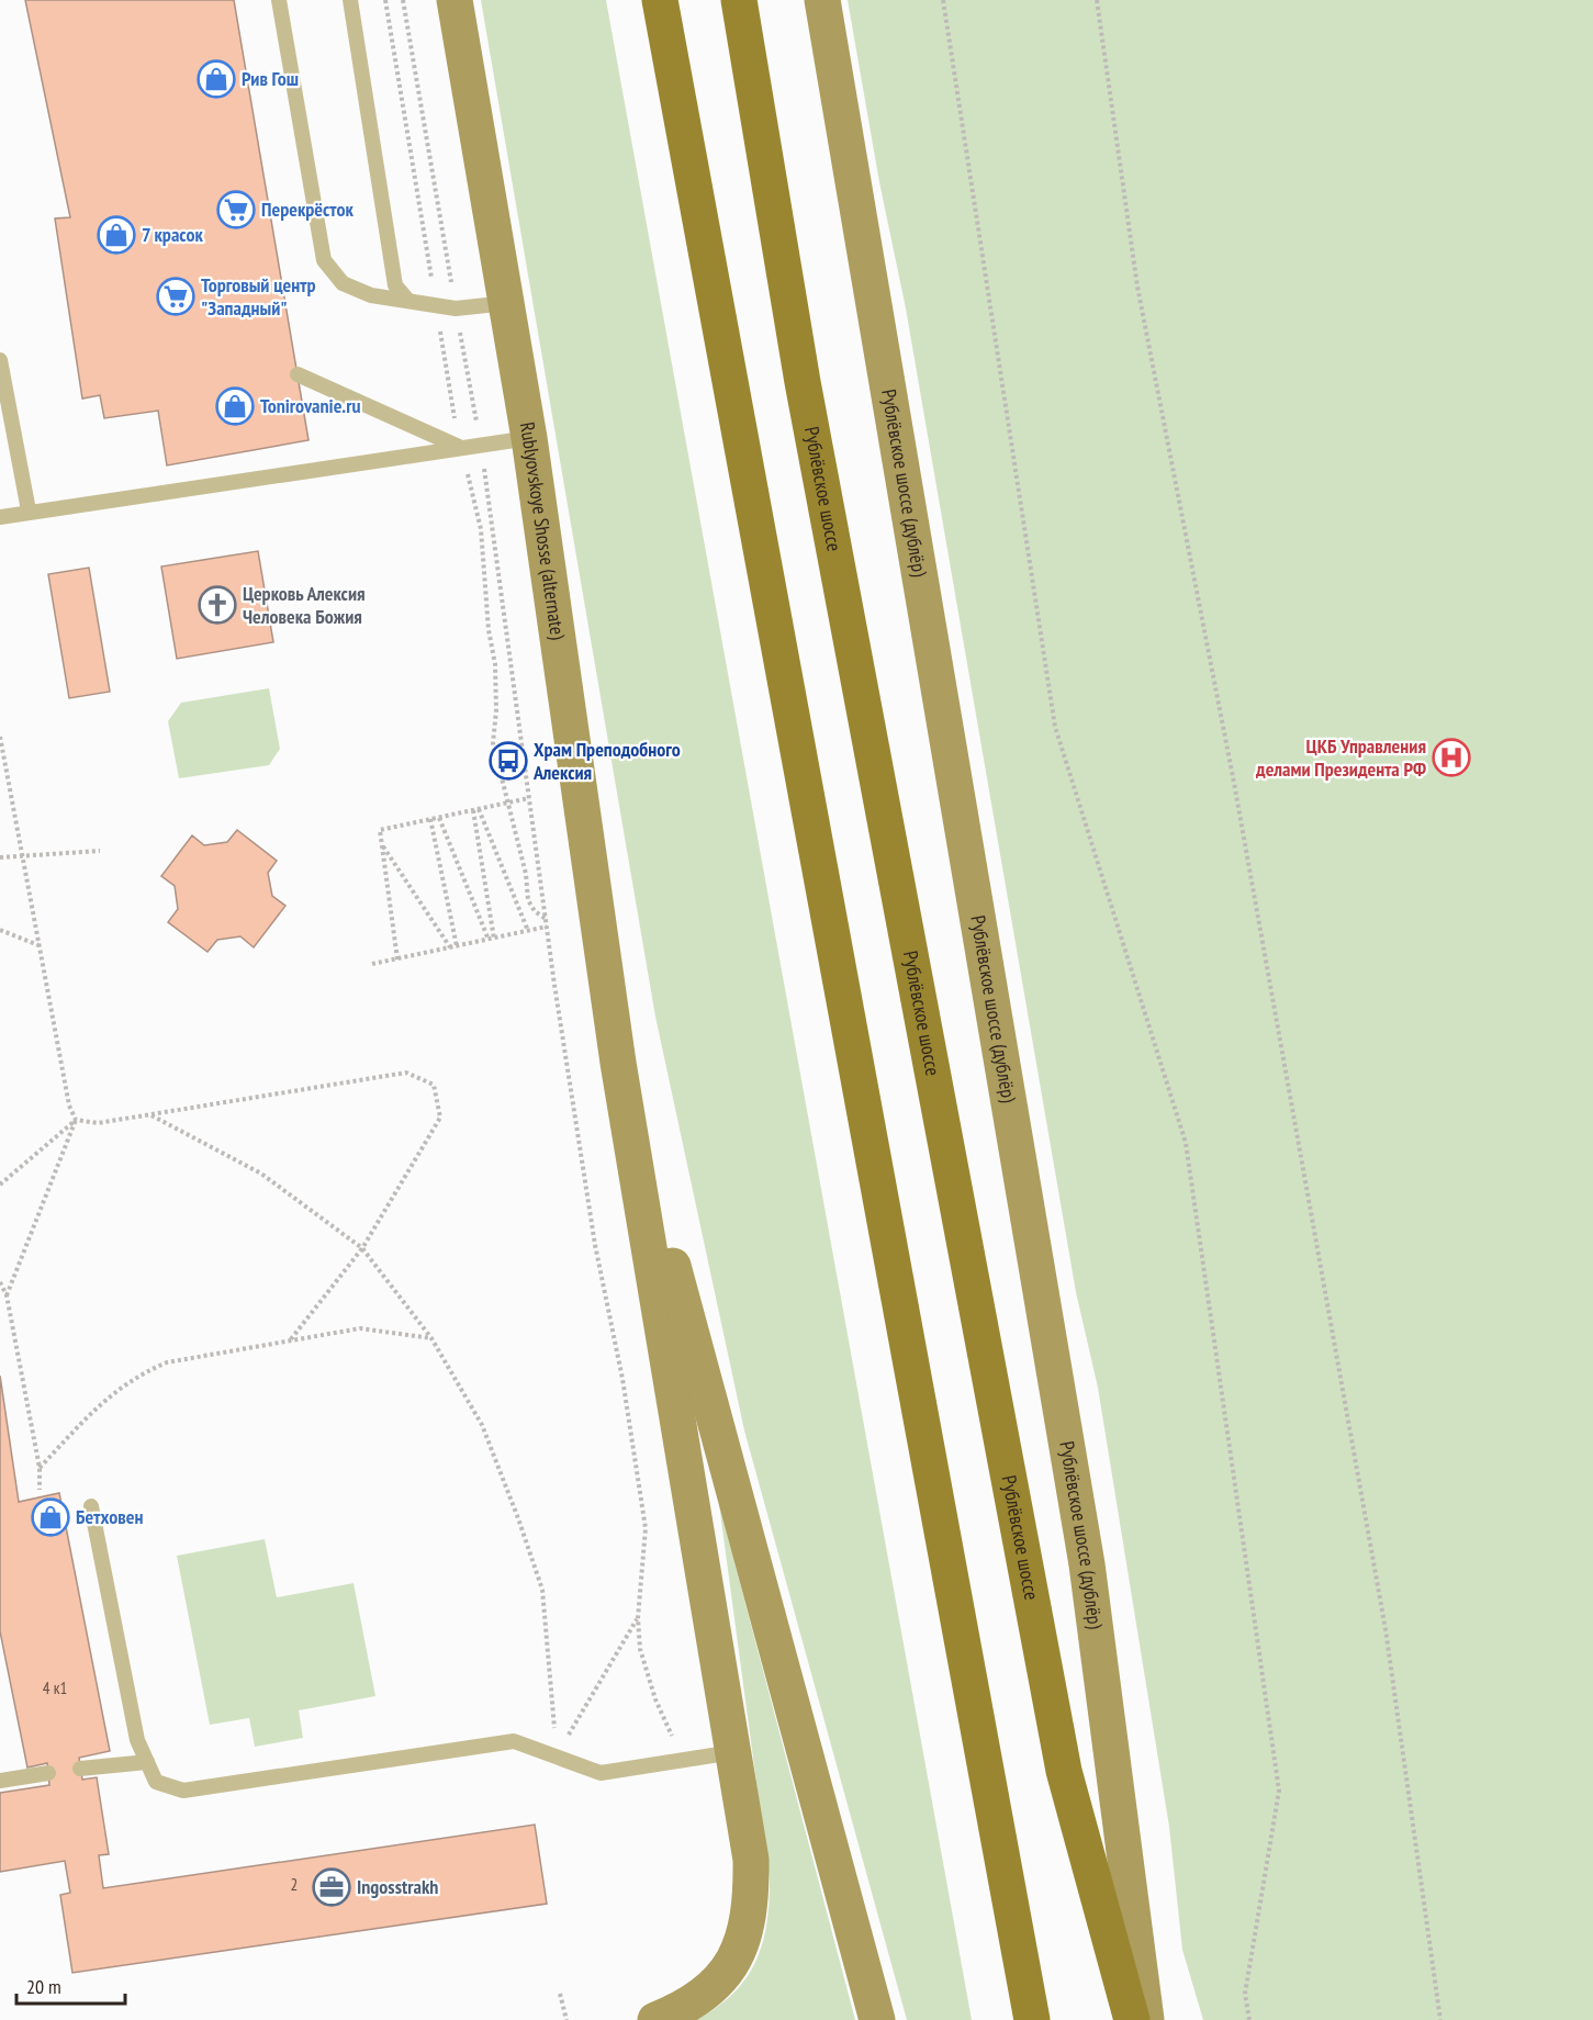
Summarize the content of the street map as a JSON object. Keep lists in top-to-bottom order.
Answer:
{
  "streets": {
    "main road": ["Рублёвское шоссе (дублёр)", "Рублёвское шоссе", "Rublyovskoye Shosse (alternate)"]
  },
  "places": {
    "shop": [
      "Рив Гош",
      "7 красок",
      "Tonirovanie.ru",
      "Бетховен"
    ],
    "supermarket": ["Перекрёсток", "Торговый центр \"Западный\""],
    "church": ["Церковь Алексия Человека Божия"],
    "hospital": ["ЦКБ Управления делами Президента РФ"],
    "bus stop": ["Храм Преподобного Алексия"],
    "office": ["Ingosstrakh"]
  },
  "house_numbers": ["4 к1", "2"],
  "scale_bar": "20 m"
}
